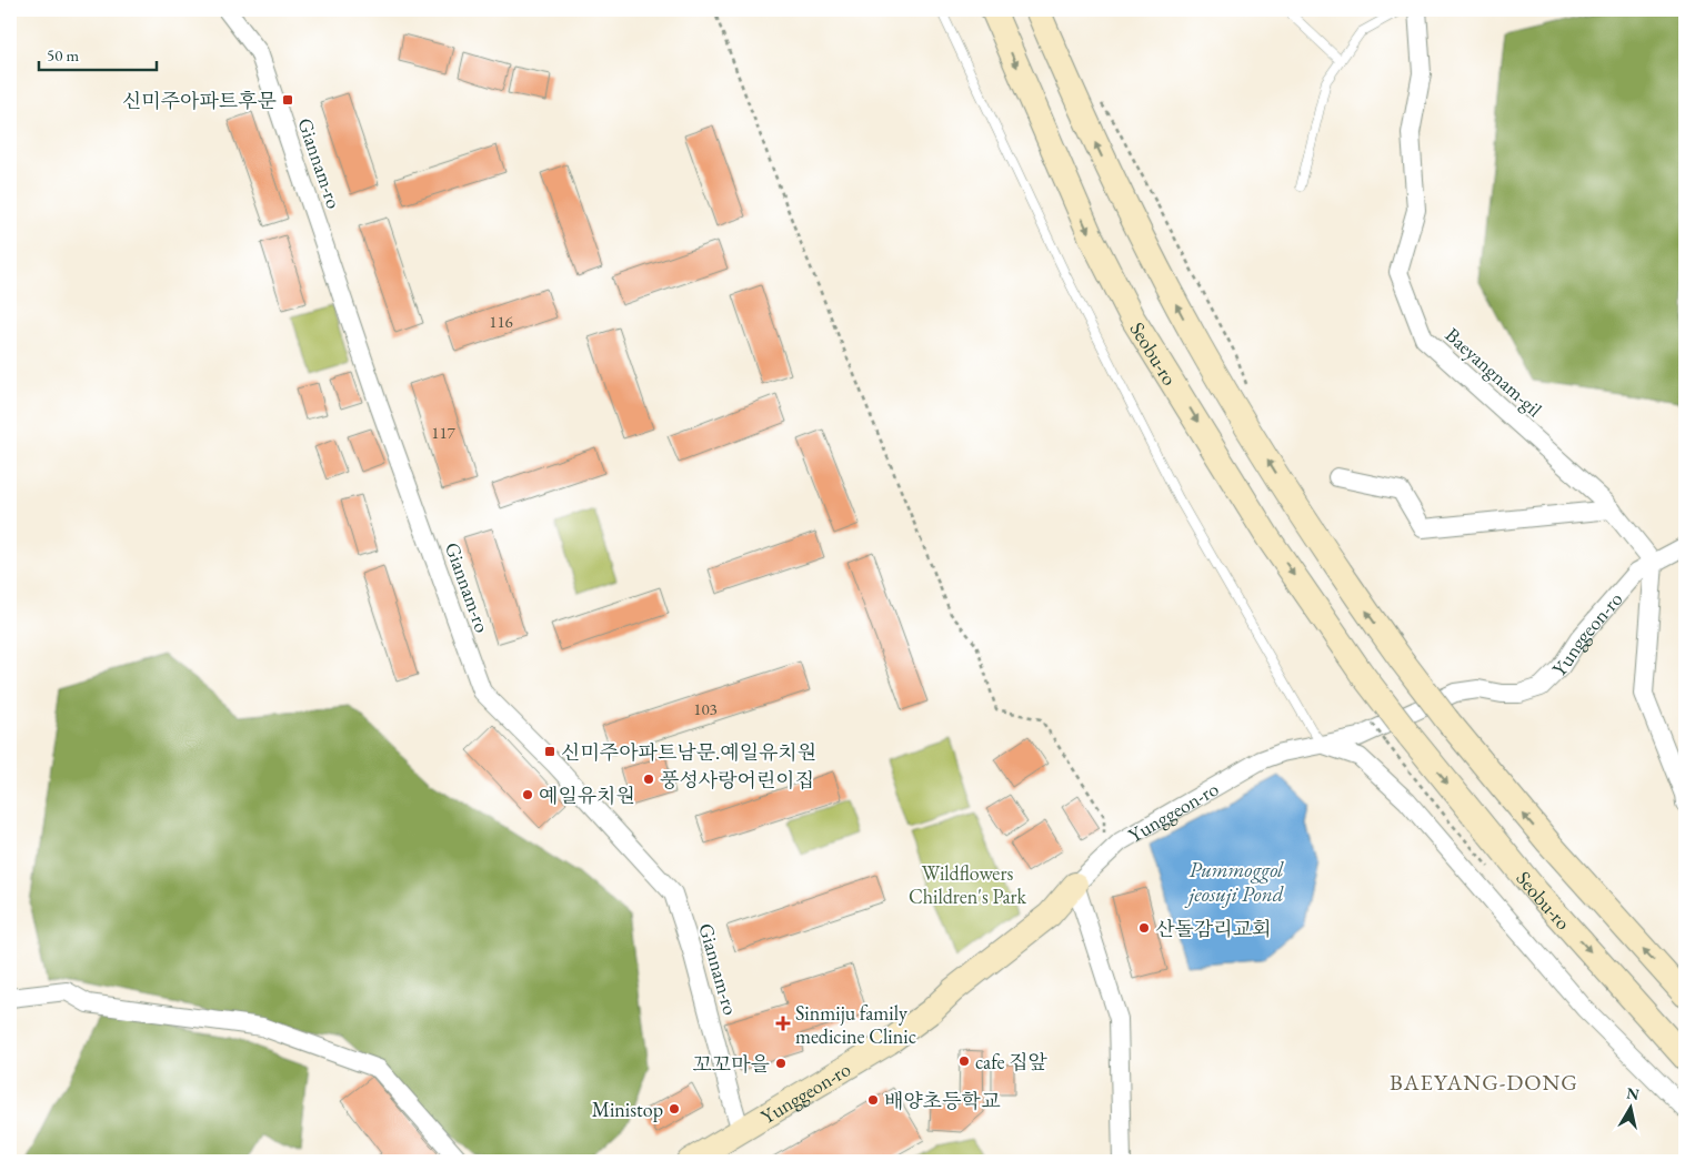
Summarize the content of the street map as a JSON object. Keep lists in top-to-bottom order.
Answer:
{
  "streets": {
    "main road": ["Seobu-ro", "Yunggeon-ro"],
    "street": ["Giannam-ro", "Baeyangnam-gil"]
  },
  "crossings": [
    ["Giannam-ro", "Yunggeon-ro"],
    ["Baeyangnam-gil", "Yunggeon-ro"]
  ],
  "districts": ["BAEYANG-DONG"],
  "water": ["Pummoggol jeosuji Pond"],
  "parks": ["Wildflowers Children's Park"],
  "places": {
    "transit": ["신미주아파트후문", "신미주아파트남문.예일유치원"],
    "other": [
      "풍성사랑어린이집",
      "예일유치원",
      "산돌감리교회",
      "cafe 집앞",
      "꼬꼬마을",
      "배양초등학교",
      "Ministop"
    ],
    "health": ["Sinmiju family medicine Clinic"]
  },
  "house_numbers": ["116", "117", "103"],
  "scale_bar": "50 m",
  "north": "top"
}
